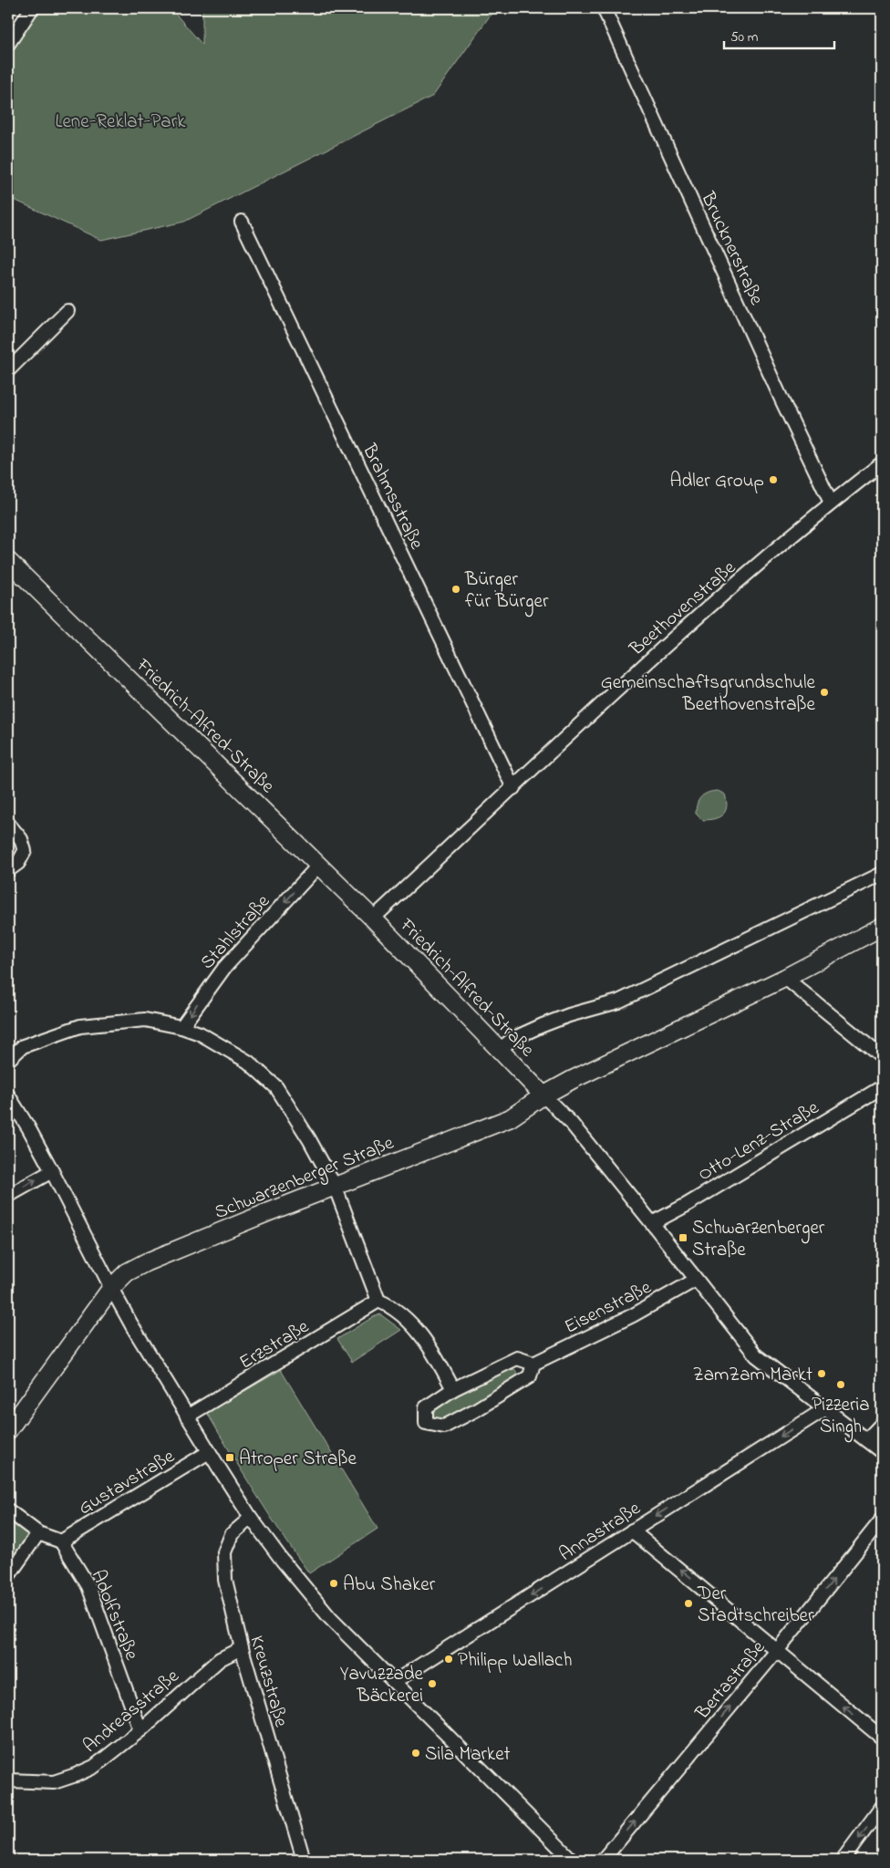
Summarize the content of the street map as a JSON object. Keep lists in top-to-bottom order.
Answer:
{
  "streets": {
    "main road": ["Friedrich-Alfred-Straße", "Schwarzenberger Straße"],
    "street": [
      "Brucknerstraße",
      "Brahmsstraße",
      "Beethovenstraße",
      "Stahlstraße",
      "Otto-Lenz-Straße",
      "Eisenstraße",
      "Erzstraße",
      "Gustavstraße",
      "Annastraße",
      "Adolfstraße",
      "Bertastraße",
      "Kreuzstraße",
      "Andreasstraße"
    ]
  },
  "crossings": [
    ["Brucknerstraße", "Beethovenstraße"],
    ["Brahmsstraße", "Beethovenstraße"],
    ["Beethovenstraße", "Friedrich-Alfred-Straße"],
    ["Friedrich-Alfred-Straße", "Stahlstraße"],
    ["Friedrich-Alfred-Straße", "Otto-Lenz-Straße"],
    ["Friedrich-Alfred-Straße", "Schwarzenberger Straße"],
    ["Friedrich-Alfred-Straße", "Eisenstraße"],
    ["Friedrich-Alfred-Straße", "Annastraße"],
    ["Gustavstraße", "Adolfstraße"],
    ["Adolfstraße", "Andreasstraße"],
    ["Kreuzstraße", "Andreasstraße"]
  ],
  "one_way": ["Stahlstraße", "Annastraße", "Bertastraße"],
  "parks": ["Lene-Reklat-Park"],
  "places": {
    "other": [
      "Adler Group",
      "Bürger für Bürger",
      "Gemeinschaftsgrundschule Beethovenstraße",
      "ZamZam Markt",
      "Pizzeria Singh",
      "Abu Shaker",
      "Der Stadtschreiber",
      "Philipp Wallach",
      "Yavuzzade Bäckerei",
      "Sila Market"
    ],
    "transit": ["Schwarzenberger Straße", "Atroper Straße"]
  },
  "scale_bar": "50 m"
}
